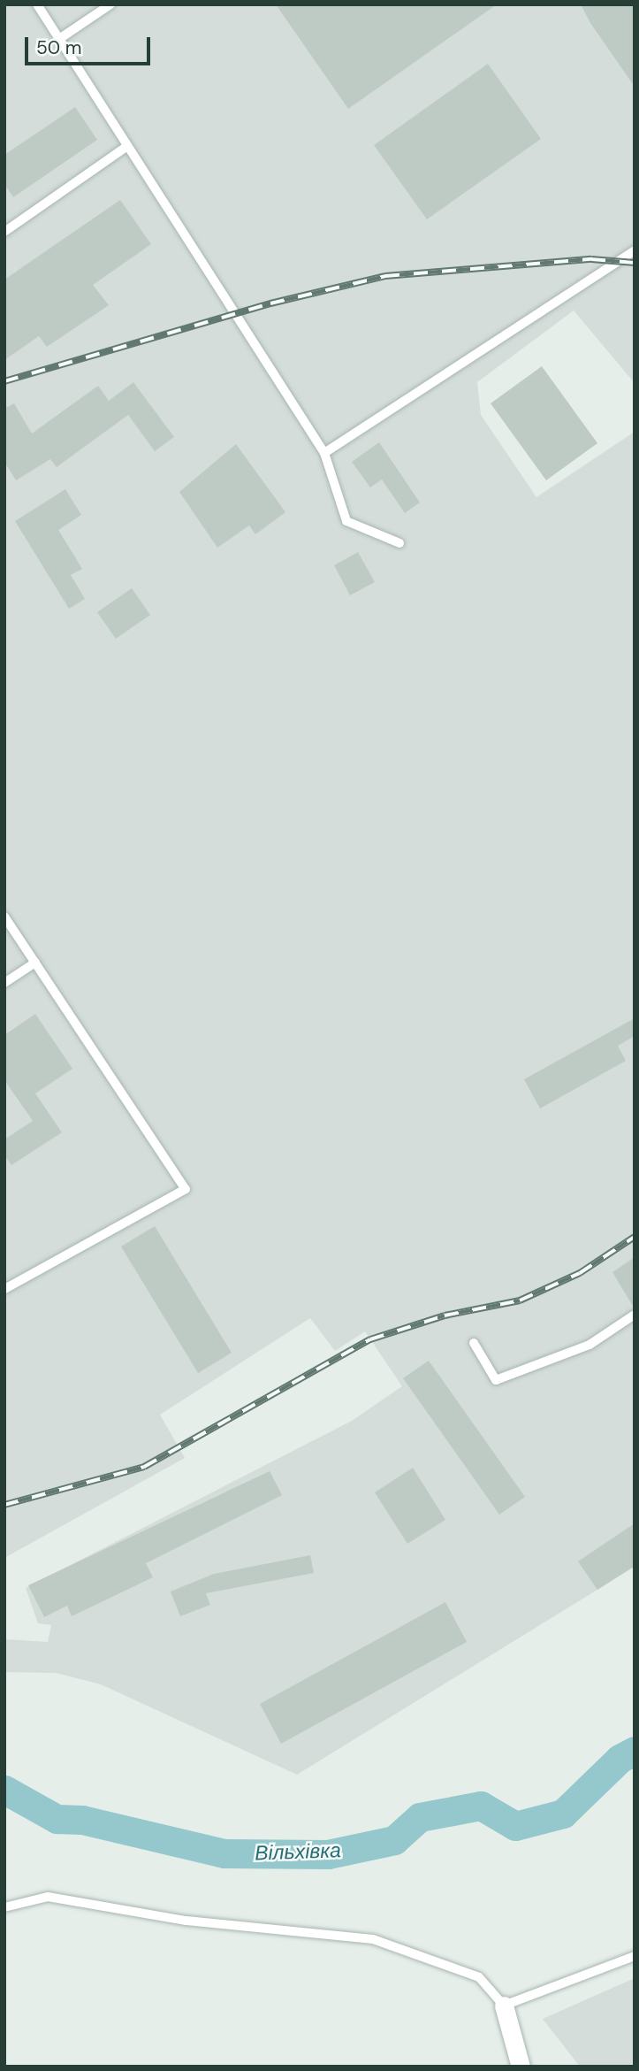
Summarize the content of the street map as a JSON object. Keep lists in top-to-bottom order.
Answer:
{
  "water": ["Вільхівка"],
  "scale_bar": "50 m"
}
